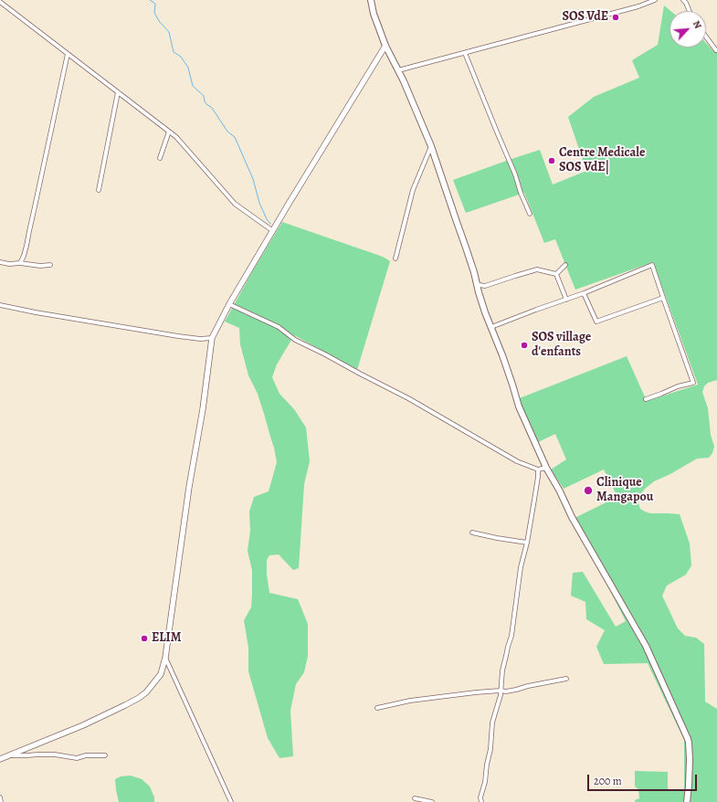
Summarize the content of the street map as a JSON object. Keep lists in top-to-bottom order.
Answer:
{
  "places": [
    "SOS VdE",
    "Centre Medicale SOS VdE|",
    "SOS village d'enfants",
    "Clinique Mangapou",
    "ELIM"
  ],
  "scale_bar": "200 m",
  "north": "top right"
}
